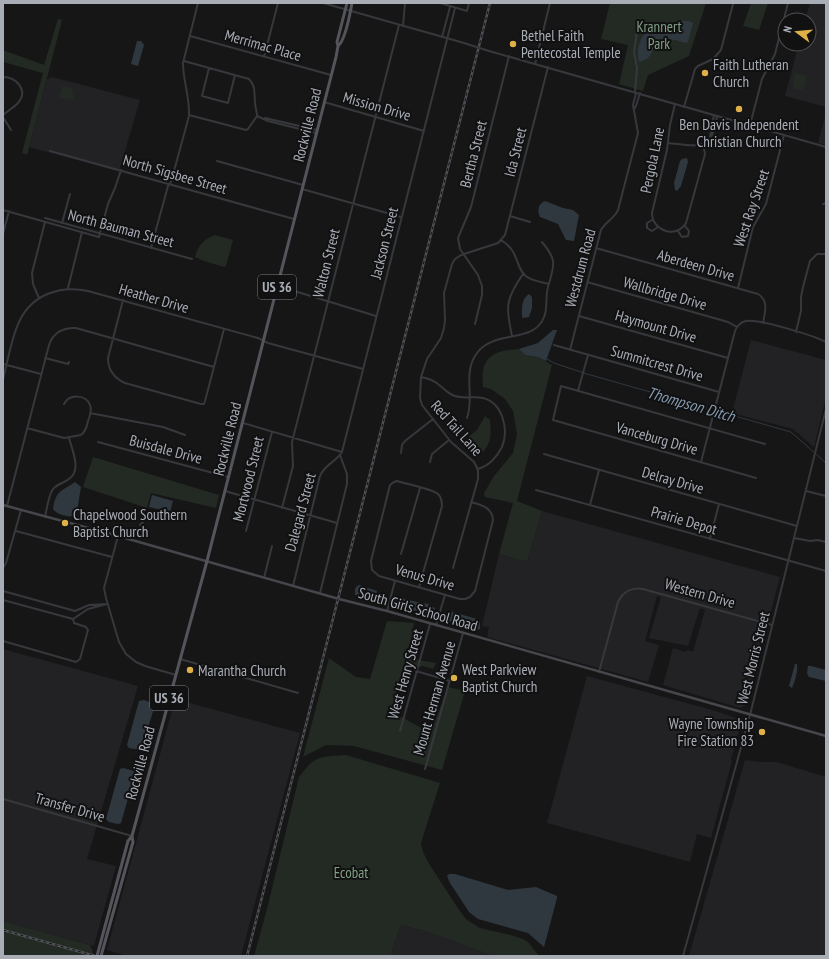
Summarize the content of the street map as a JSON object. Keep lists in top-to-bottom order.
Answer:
{
  "streets": {
    "main road": ["Rockville Road", "US 36", "South Girls School Road"],
    "street": [
      "Merrimac Place",
      "Mission Drive",
      "Ida Street",
      "Bertha Street",
      "Pergola Lane",
      "North Sigsbee Street",
      "West Ray Street",
      "North Bauman Street",
      "Jackson Street",
      "Walton Street",
      "Aberdeen Drive",
      "Westdrum Road",
      "Wallbridge Drive",
      "Heather Drive",
      "Haymount Drive",
      "Summitcrest Drive",
      "Red Tail Lane",
      "Vanceburg Drive",
      "Buisdale Drive",
      "Mortwood Street",
      "Delray Drive",
      "Dalegard Street",
      "Prairie Depot",
      "Venus Drive",
      "Western Drive",
      "West Morris Street",
      "West Henry Street",
      "Mount Herman Avenue",
      "Transfer Drive"
    ]
  },
  "crossings": [
    ["Merrimac Place", "Rockville Road"],
    ["Mission Drive", "Rockville Road"],
    ["Mission Drive", "Jackson Street"],
    ["Mission Drive", "Walton Street"],
    ["Rockville Road", "North Sigsbee Street"],
    ["Rockville Road", "Heather Drive"],
    ["Rockville Road", "Buisdale Drive"],
    ["Rockville Road", "South Girls School Road"],
    ["Rockville Road", "Transfer Drive"],
    ["Bertha Street", "Red Tail Lane"],
    ["West Ray Street", "Aberdeen Drive"],
    ["Jackson Street", "Heather Drive"],
    ["Jackson Street", "Dalegard Street"],
    ["Walton Street", "Heather Drive"],
    ["Aberdeen Drive", "Westdrum Road"],
    ["Westdrum Road", "Wallbridge Drive"],
    ["Westdrum Road", "Haymount Drive"],
    ["Delray Drive", "West Morris Street"],
    ["Dalegard Street", "South Girls School Road"],
    ["Prairie Depot", "West Morris Street"],
    ["Western Drive", "South Girls School Road"],
    ["Western Drive", "West Morris Street"],
    ["South Girls School Road", "West Morris Street"],
    ["South Girls School Road", "West Henry Street"],
    ["South Girls School Road", "Mount Herman Avenue"]
  ],
  "water": ["Thompson Ditch"],
  "parks": ["Krannert Park", "Ecobat"],
  "places": [
    "Bethel Faith Pentecostal Temple",
    "Faith Lutheran Church",
    "Ben Davis Independent Christian Church",
    "Chapelwood Southern Baptist Church",
    "Marantha Church",
    "West Parkview Baptist Church",
    "Wayne Township Fire Station 83"
  ],
  "north": "left"
}
